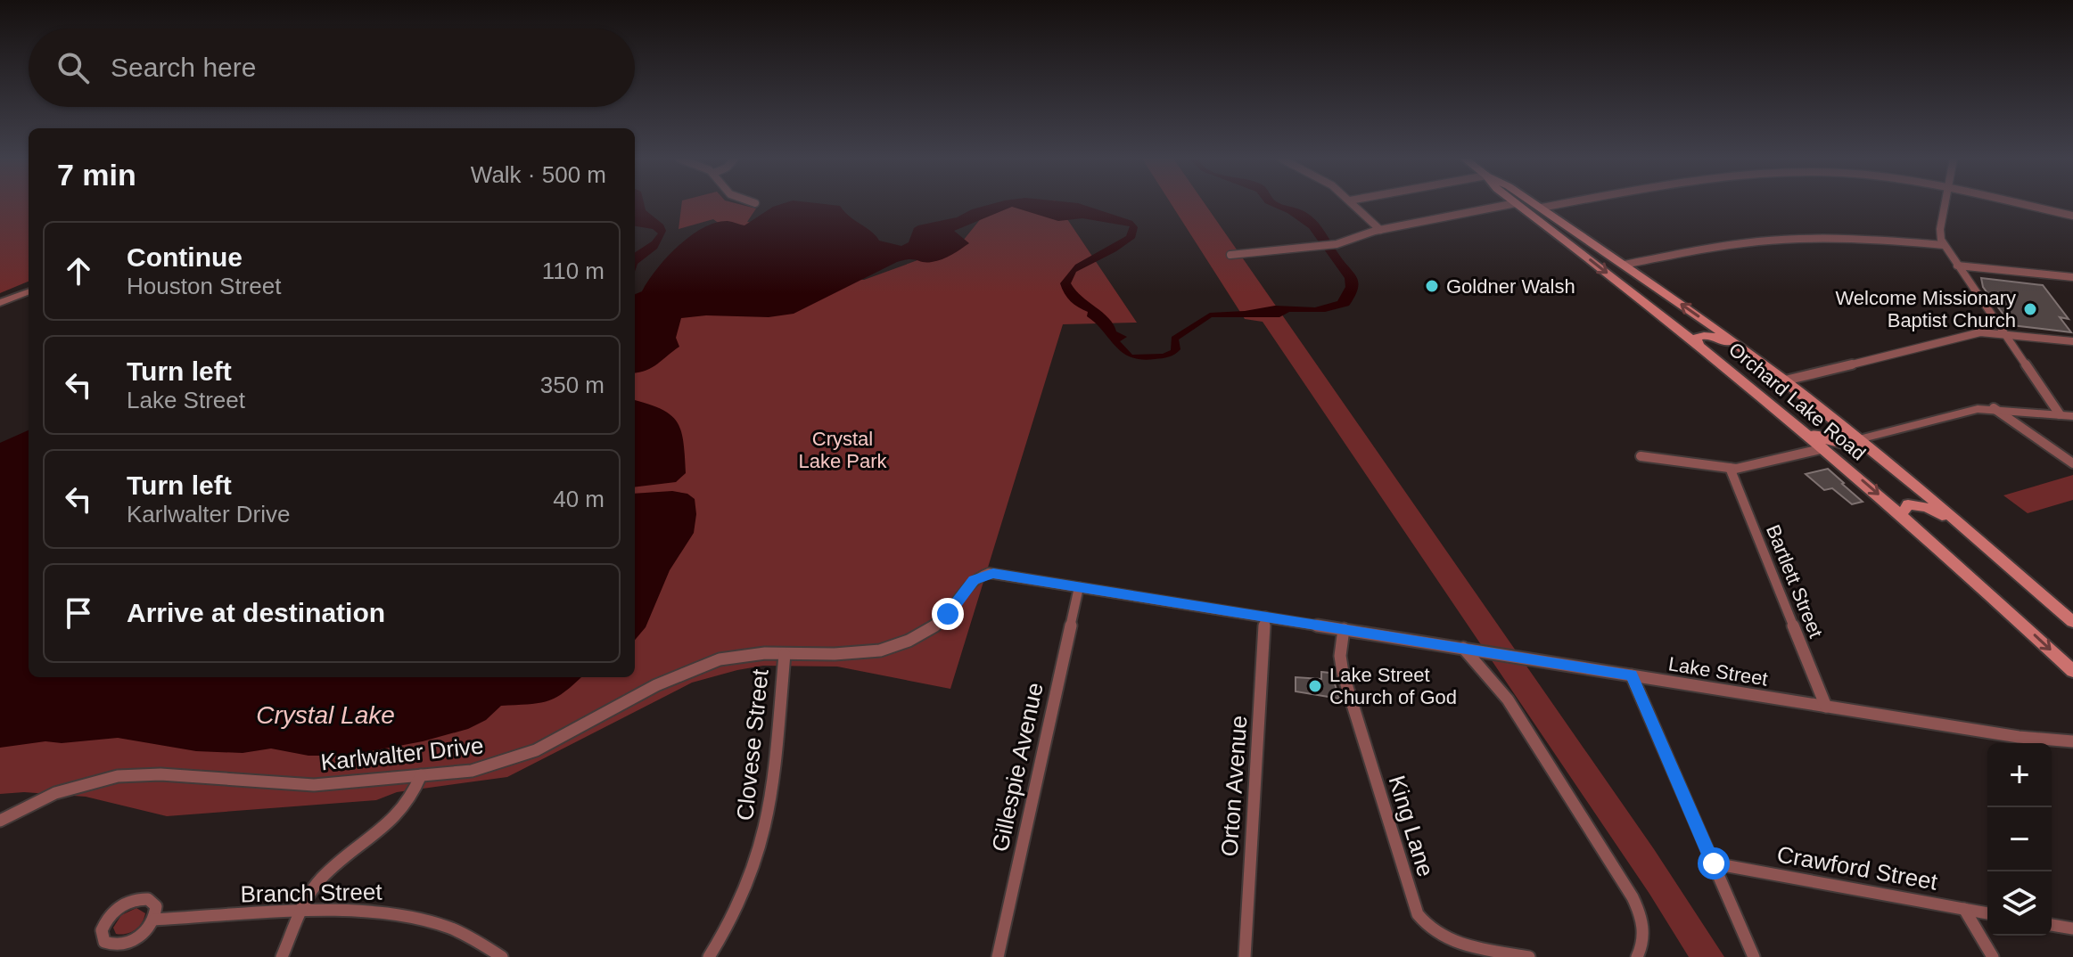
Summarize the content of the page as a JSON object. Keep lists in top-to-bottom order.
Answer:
{
  "streets": {
    "main road": ["Orchard Lake Road"],
    "street": [
      "Bartlett Street",
      "Lake Street",
      "Clovese Street",
      "Karlwalter Drive",
      "Gillespie Avenue",
      "Orton Avenue",
      "King Lane",
      "Crawford Street",
      "Branch Street"
    ]
  },
  "crossings": [
    ["Bartlett Street", "Lake Street"],
    ["Lake Street", "Karlwalter Drive"],
    ["Lake Street", "Gillespie Avenue"],
    ["Lake Street", "Orton Avenue"],
    ["Lake Street", "King Lane"],
    ["Clovese Street", "Karlwalter Drive"]
  ],
  "water": ["Crystal Lake"],
  "parks": ["Crystal Lake Park"],
  "places": ["Goldner Walsh", "Welcome Missionary Baptist Church", "Lake Street Church of God"],
  "page": {
    "search": "Search here",
    "heading": ["7 min", "Walk · 500 m"],
    "list": [
      ["Continue", "Houston Street", "110 m"],
      ["Turn left", "Lake Street", "350 m"],
      ["Turn left", "Karlwalter Drive", "40 m"],
      "Arrive at destination"
    ],
    "map_buttons": ["+", "−"]
  }
}
